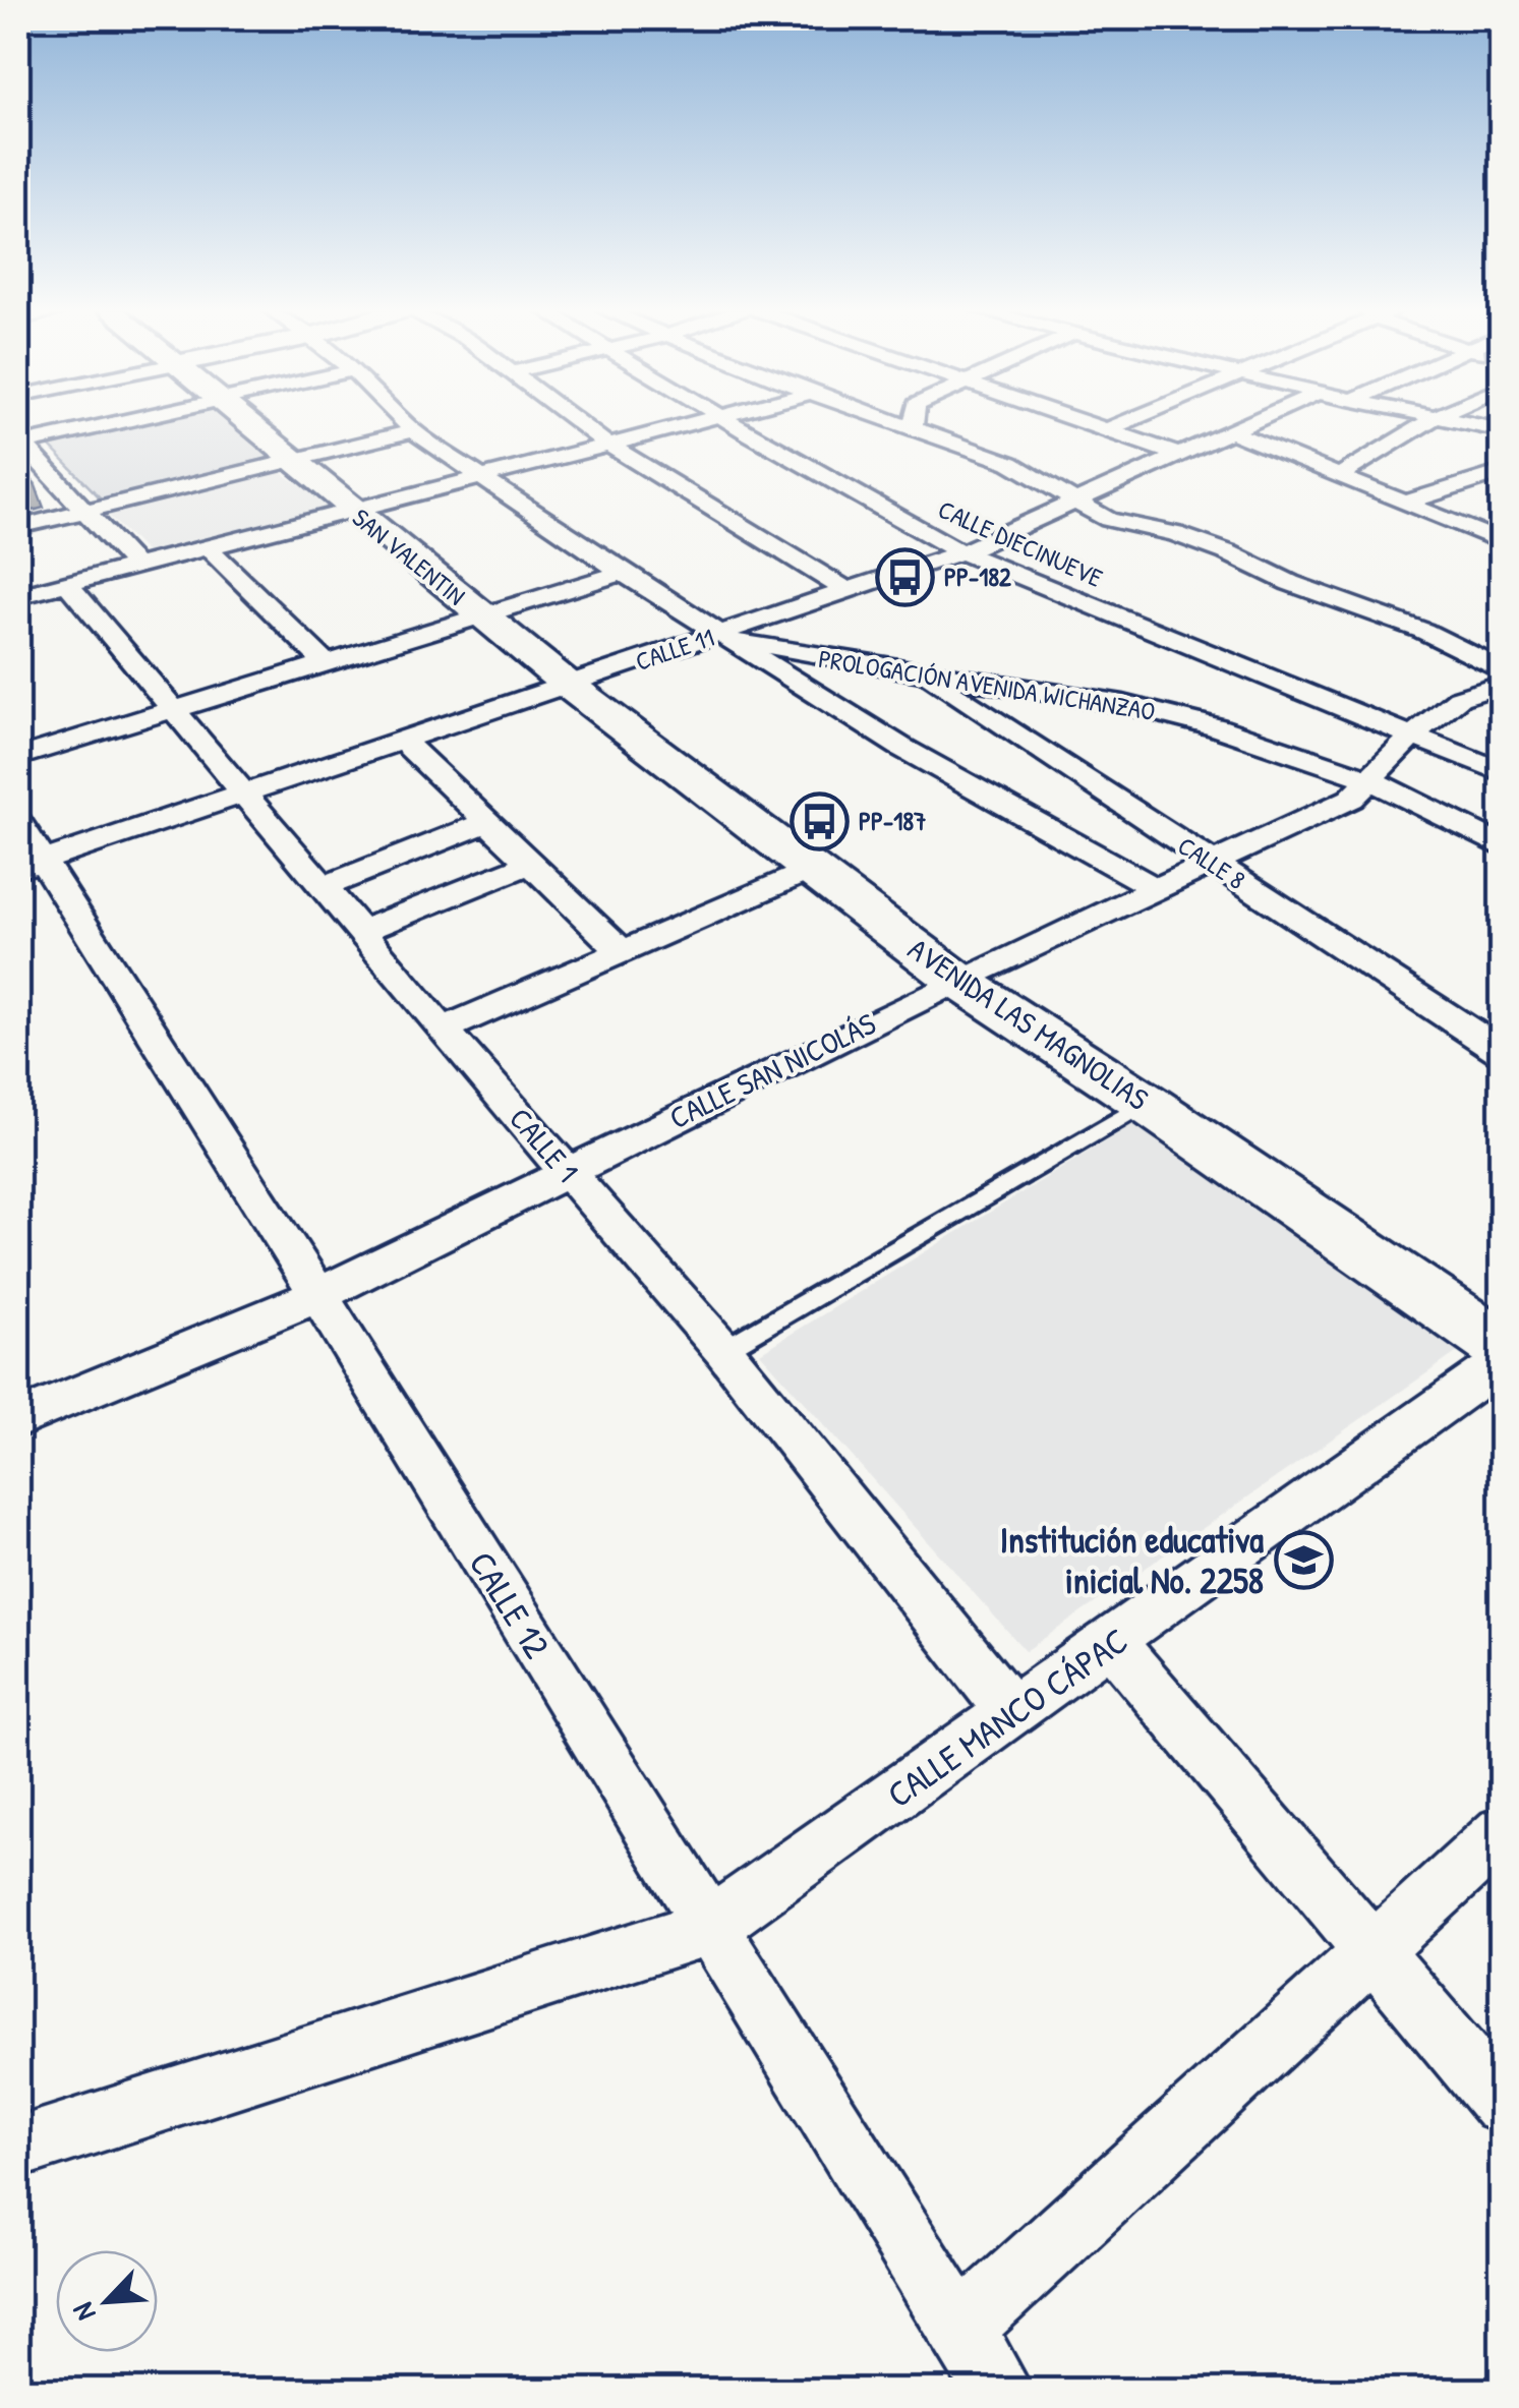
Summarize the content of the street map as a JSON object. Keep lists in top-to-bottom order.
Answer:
{
  "streets": {
    "main road": ["SAN VALENTIN", "AVENIDA LAS MAGNOLIAS"],
    "street": [
      "CALLE DIECINUEVE",
      "CALLE 11",
      "PROLOGACIÓN AVENIDA WICHANZAO",
      "CALLE 8",
      "CALLE SAN NICOLÁS",
      "CALLE 1",
      "CALLE 12",
      "CALLE MANCO CÁPAC"
    ]
  },
  "crossings": [
    ["CALLE DIECINUEVE", "CALLE 11"],
    ["CALLE DIECINUEVE", "CALLE SAN NICOLÁS"],
    ["SAN VALENTIN", "CALLE 11"],
    ["SAN VALENTIN", "AVENIDA LAS MAGNOLIAS"],
    ["CALLE 11", "PROLOGACIÓN AVENIDA WICHANZAO"],
    ["CALLE 11", "AVENIDA LAS MAGNOLIAS"],
    ["CALLE 11", "CALLE 1"],
    ["CALLE 11", "CALLE 12"],
    ["PROLOGACIÓN AVENIDA WICHANZAO", "CALLE 8"],
    ["PROLOGACIÓN AVENIDA WICHANZAO", "CALLE SAN NICOLÁS"],
    ["CALLE 8", "CALLE SAN NICOLÁS"],
    ["AVENIDA LAS MAGNOLIAS", "CALLE SAN NICOLÁS"],
    ["CALLE SAN NICOLÁS", "CALLE 1"],
    ["CALLE SAN NICOLÁS", "CALLE 12"],
    ["CALLE 1", "CALLE MANCO CÁPAC"],
    ["CALLE 12", "CALLE MANCO CÁPAC"]
  ],
  "places": {
    "bus stop": ["PP-182", "PP-187"],
    "school or university": ["Institución educativa inicial No. 2258"]
  },
  "north": "bottom left"
}
